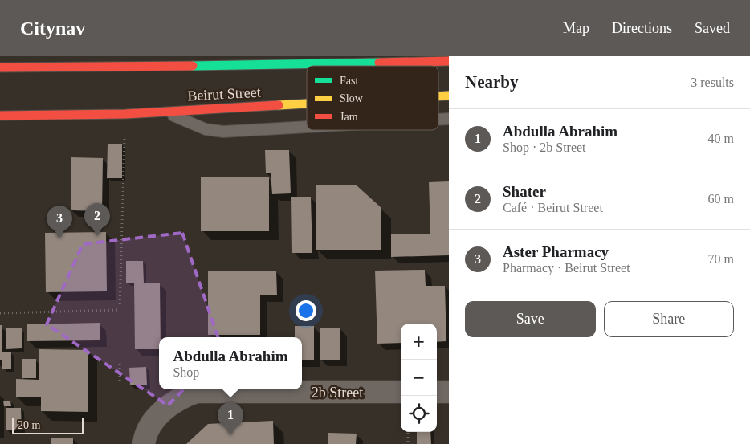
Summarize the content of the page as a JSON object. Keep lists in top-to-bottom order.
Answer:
{
  "streets": {
    "main road": ["Beirut Street"],
    "street": ["2b Street"]
  },
  "legend": ["Fast", "Slow", "Jam"],
  "scale_bar": "20 m",
  "page": {
    "header": "Citynav",
    "nav": ["Map", "Directions", "Saved"],
    "heading": ["Nearby", "3 results"],
    "list": [
      {
        "mark": "1",
        "name": "Abdulla Abrahim",
        "note": "Shop · 2b Street",
        "value": "40 m"
      },
      {
        "mark": "2",
        "name": "Shater",
        "note": "Café · Beirut Street",
        "value": "60 m"
      },
      {
        "mark": "3",
        "name": "Aster Pharmacy",
        "note": "Pharmacy · Beirut Street",
        "value": "70 m"
      }
    ],
    "pins": ["2", "3", "1"],
    "buttons": ["Save", "Share"],
    "map_buttons": ["+", "−"],
    "popup": ["Abdulla Abrahim", "Shop"],
    "scale": "20 m"
  }
}
